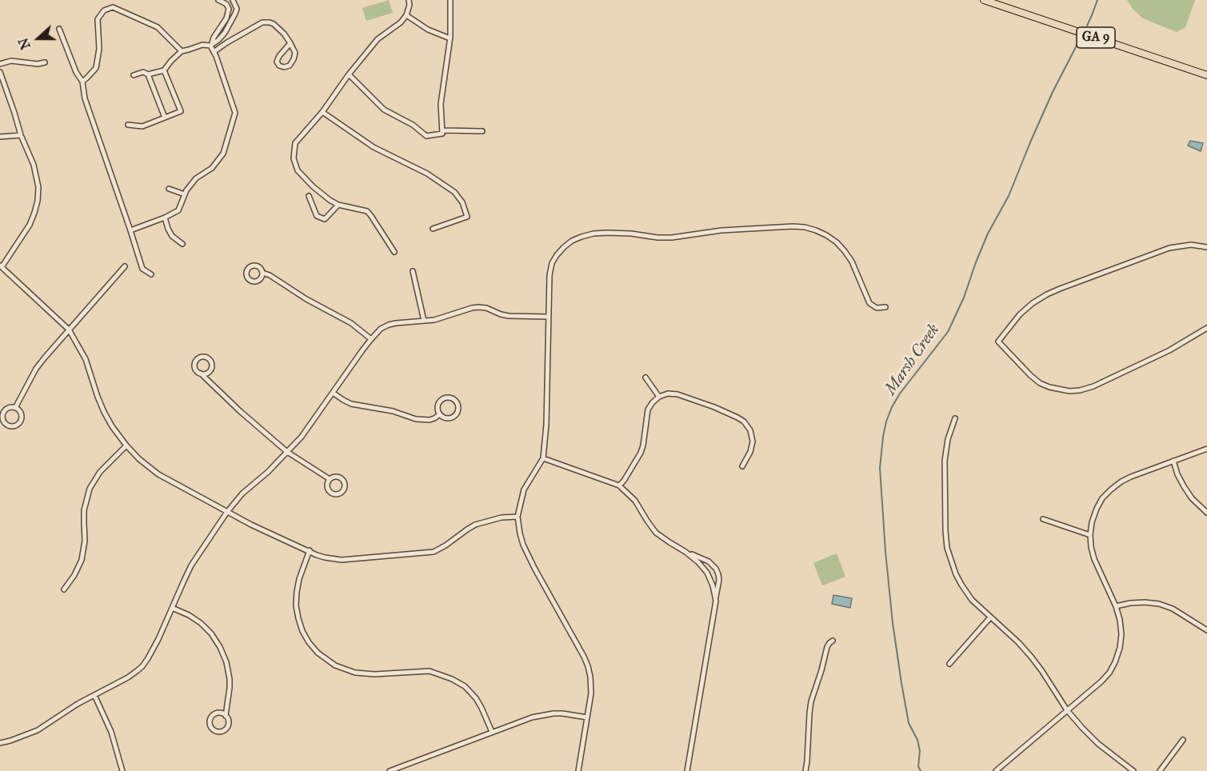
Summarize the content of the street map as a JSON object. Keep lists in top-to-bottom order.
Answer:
{
  "streets": {
    "main road": ["GA 9"]
  },
  "water": ["Marsh Creek"],
  "north": "left"
}
